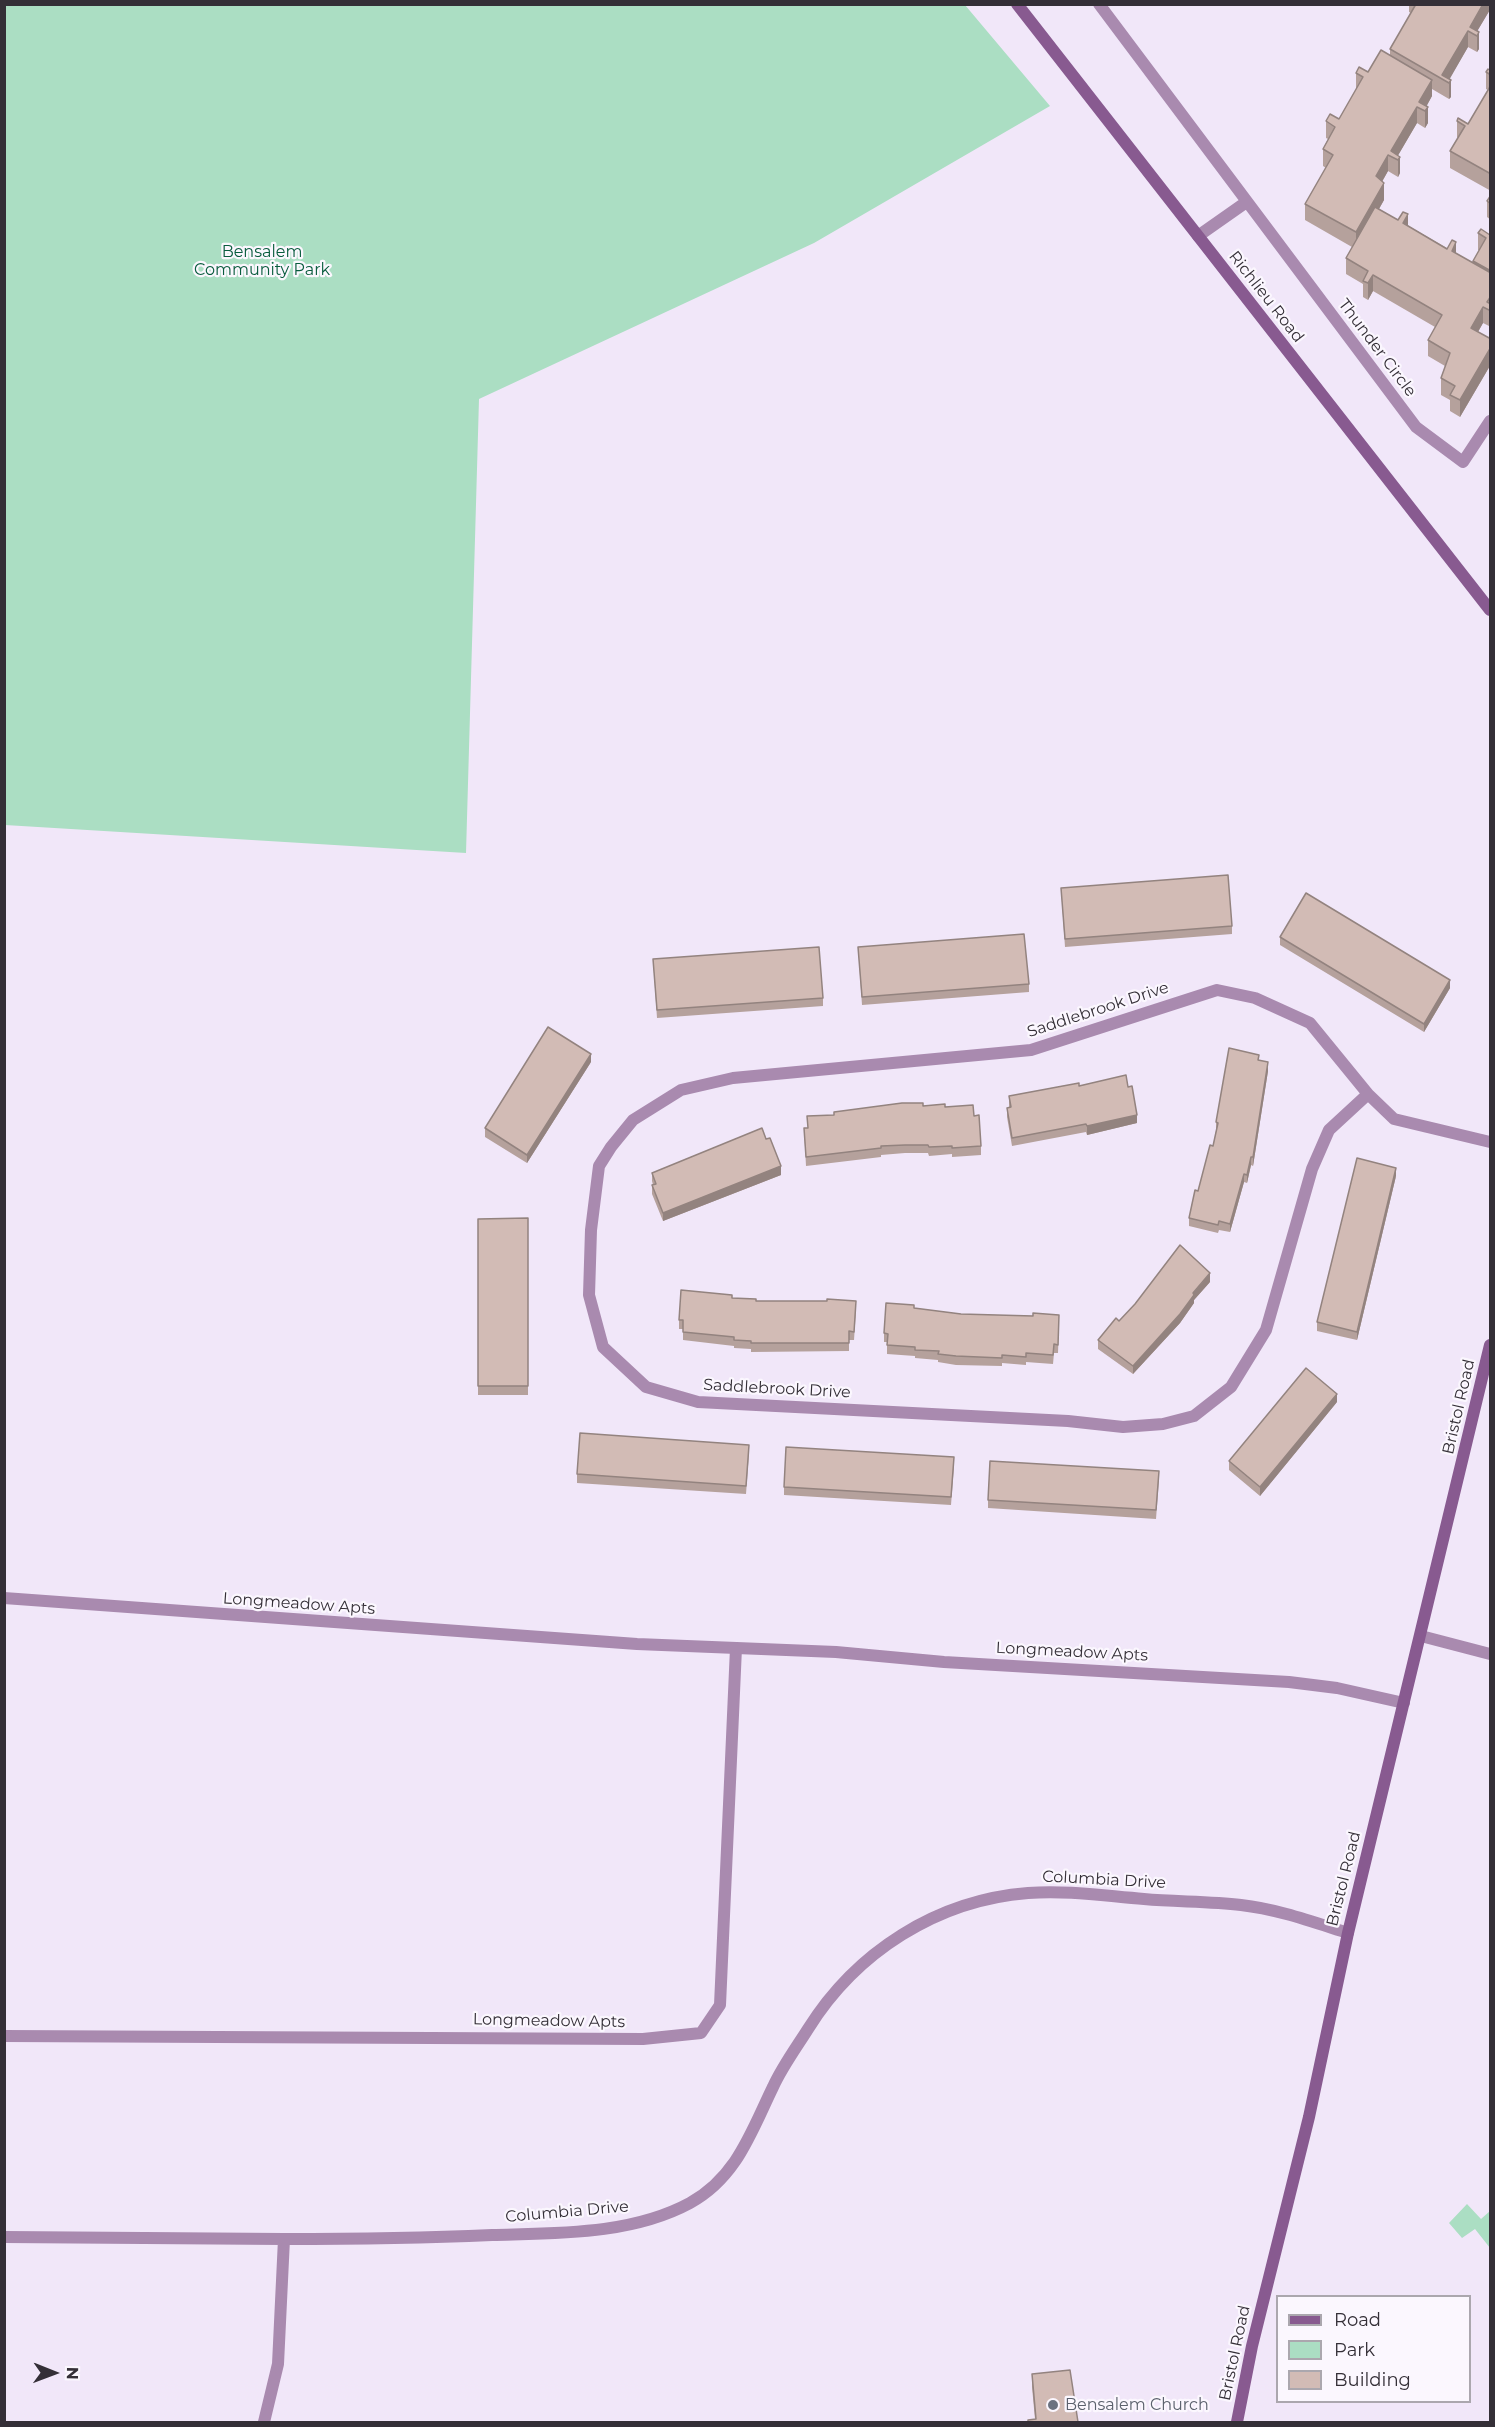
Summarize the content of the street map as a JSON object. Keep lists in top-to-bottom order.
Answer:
{
  "streets": {
    "main road": ["Richlieu Road", "Bristol Road"],
    "street": [
      "Thunder Circle",
      "Saddlebrook Drive",
      "Longmeadow Apts",
      "Columbia Drive"
    ]
  },
  "crossings": [
    ["Bristol Road", "Longmeadow Apts"],
    ["Bristol Road", "Columbia Drive"]
  ],
  "parks": ["Bensalem Community Park"],
  "places": ["Bensalem Church"],
  "legend": ["Road", "Park", "Building"],
  "north": "right"
}
